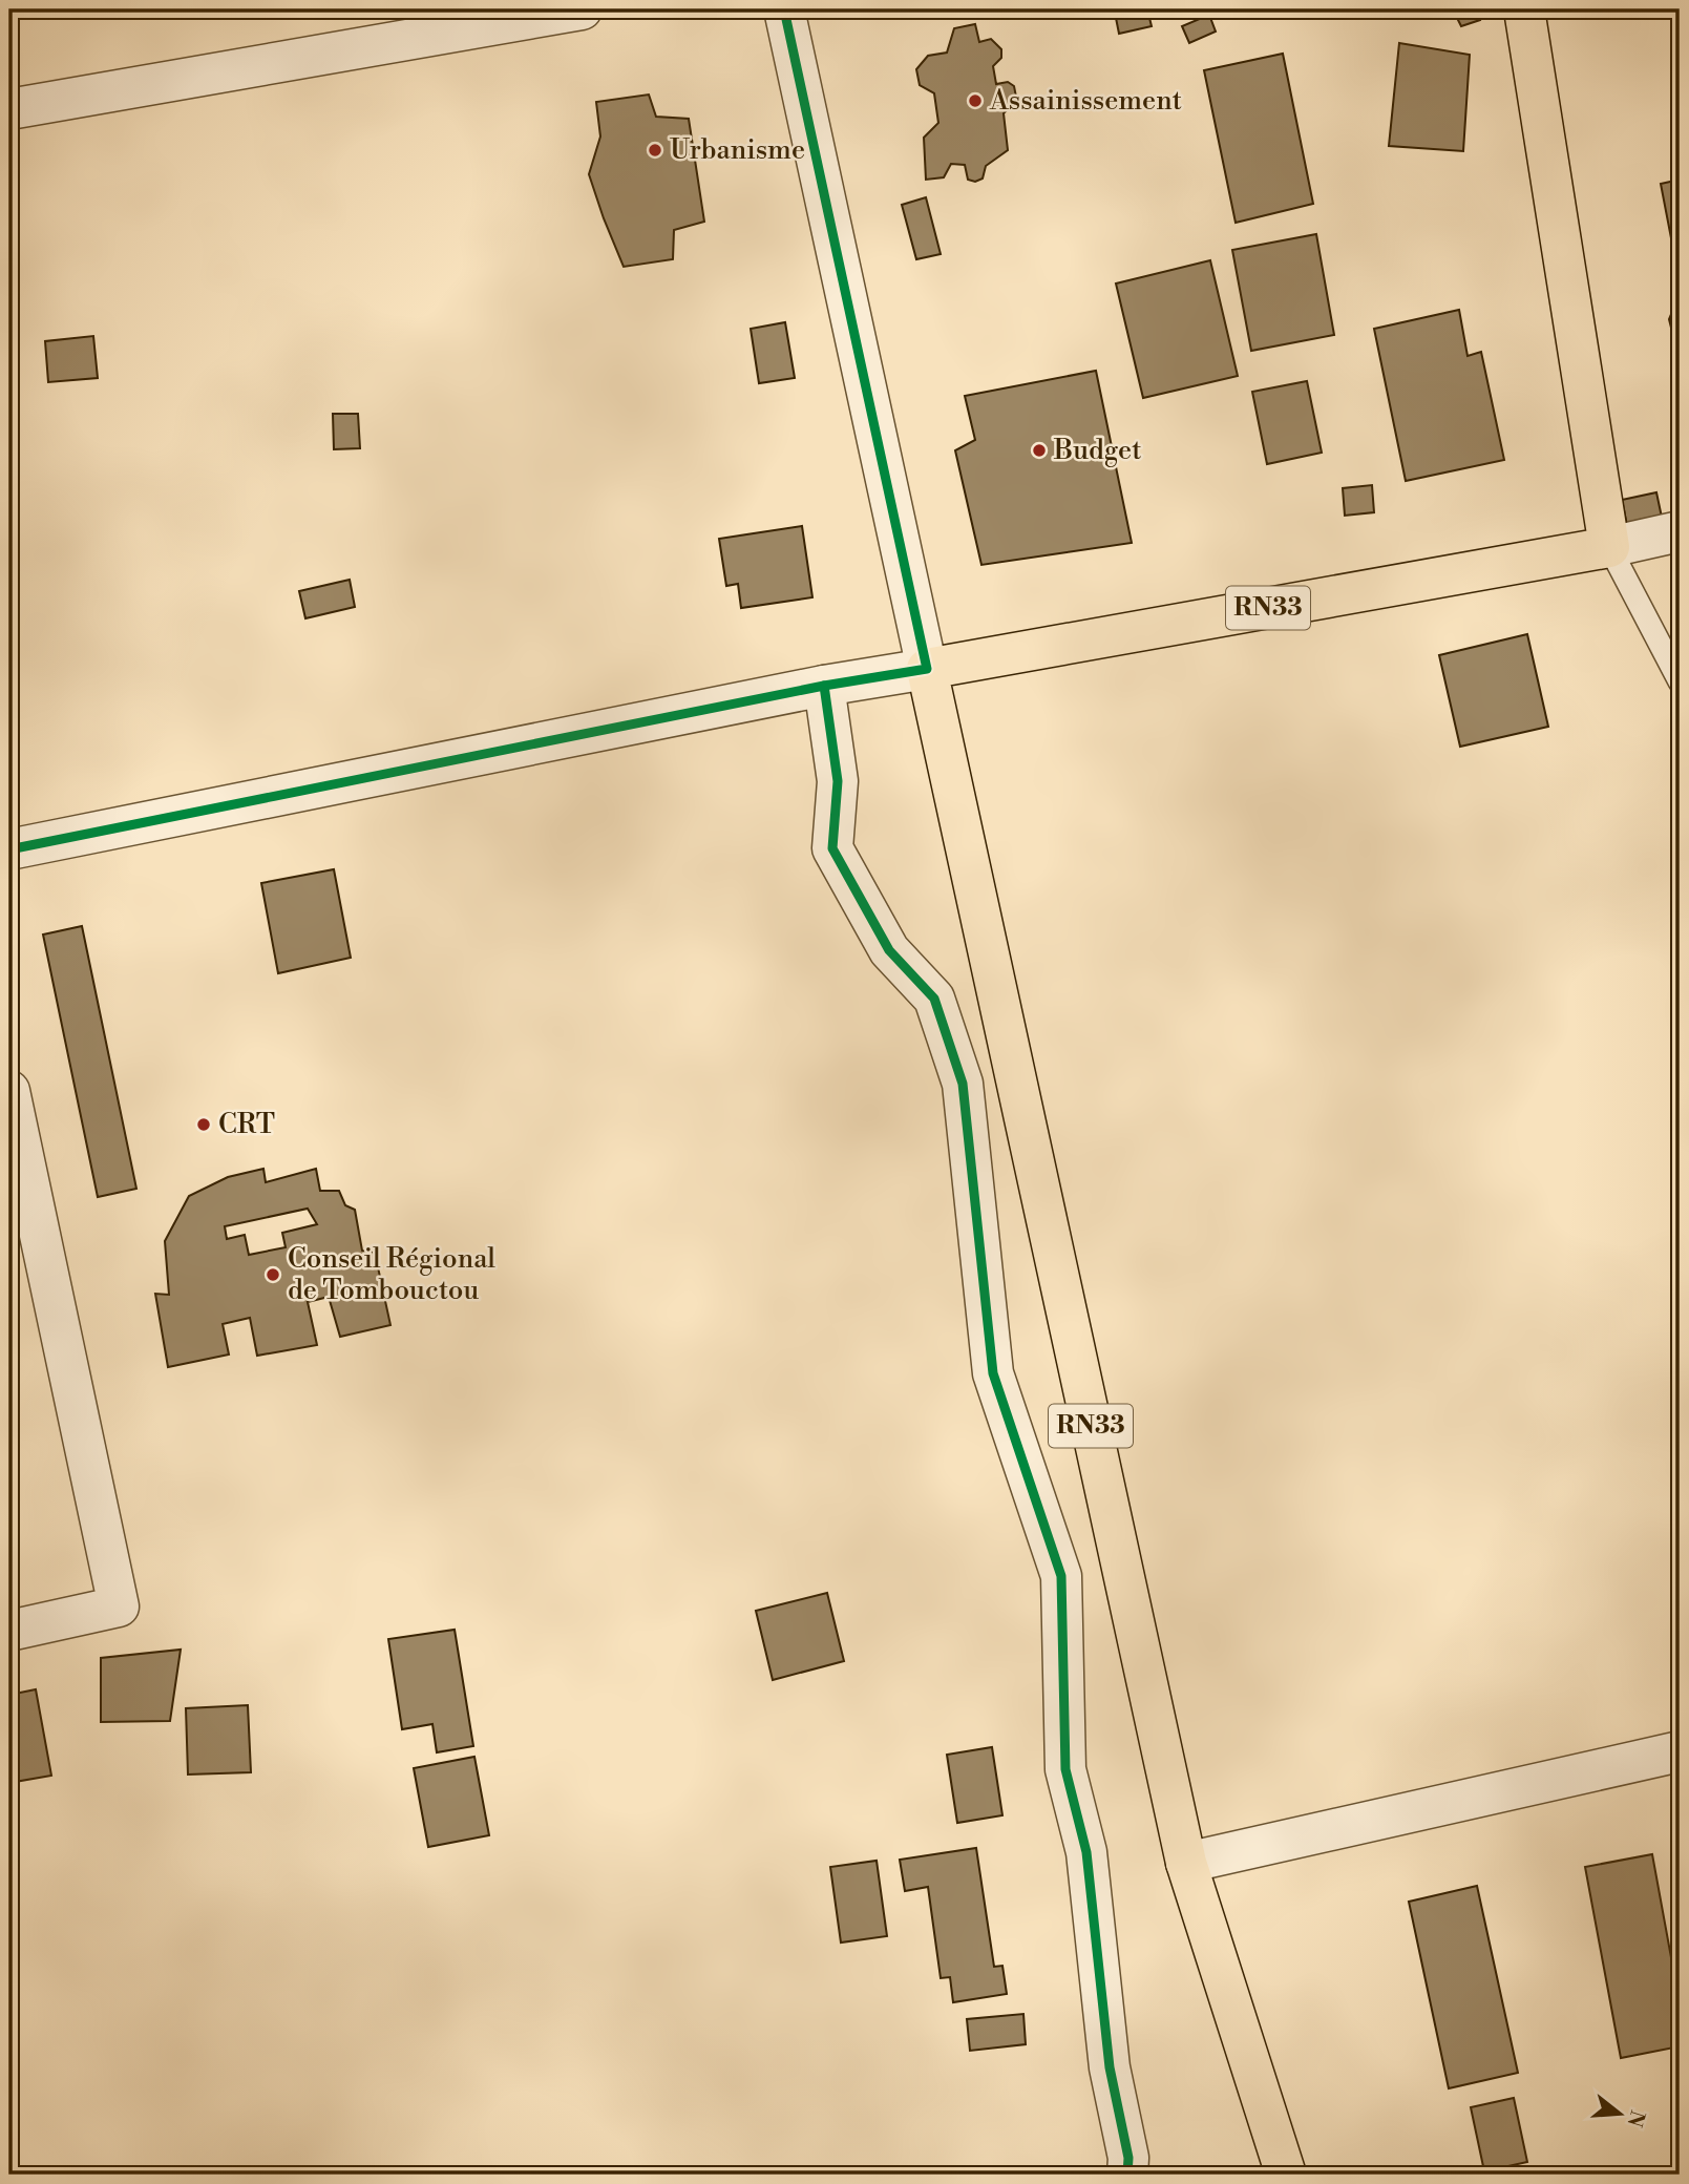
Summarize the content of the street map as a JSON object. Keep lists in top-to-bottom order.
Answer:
{
  "streets": {
    "main road": ["RN33"]
  },
  "places": [
    "Assainissement",
    "Urbanisme",
    "Budget",
    "CRT",
    "Conseil Régional de Tombouctou"
  ],
  "north": "right"
}
